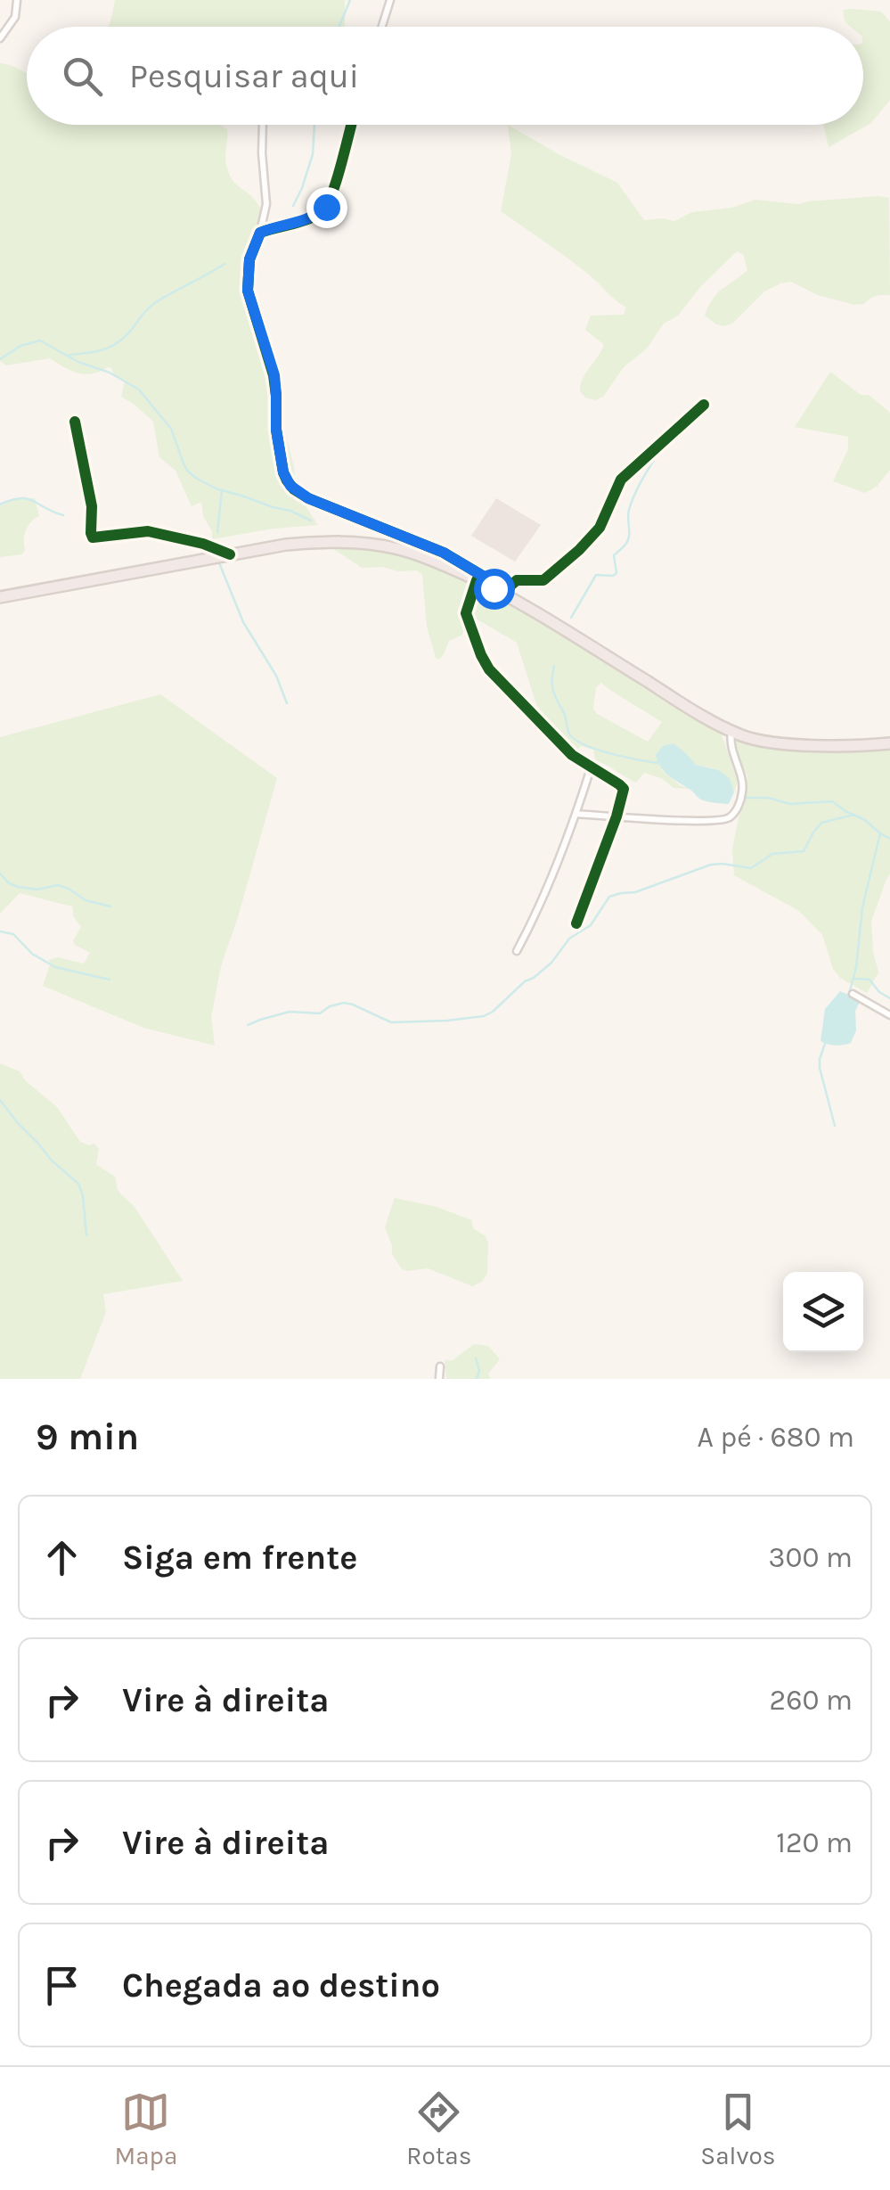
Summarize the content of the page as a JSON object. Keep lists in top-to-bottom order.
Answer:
{
  "page": {
    "search": "Pesquisar aqui",
    "heading": ["9 min", "A pé · 680 m"],
    "list": [
      ["Siga em frente", "300 m"],
      ["Vire à direita", "260 m"],
      ["Vire à direita", "120 m"],
      "Chegada ao destino"
    ],
    "nav": ["Mapa", "Rotas", "Salvos"]
  }
}
